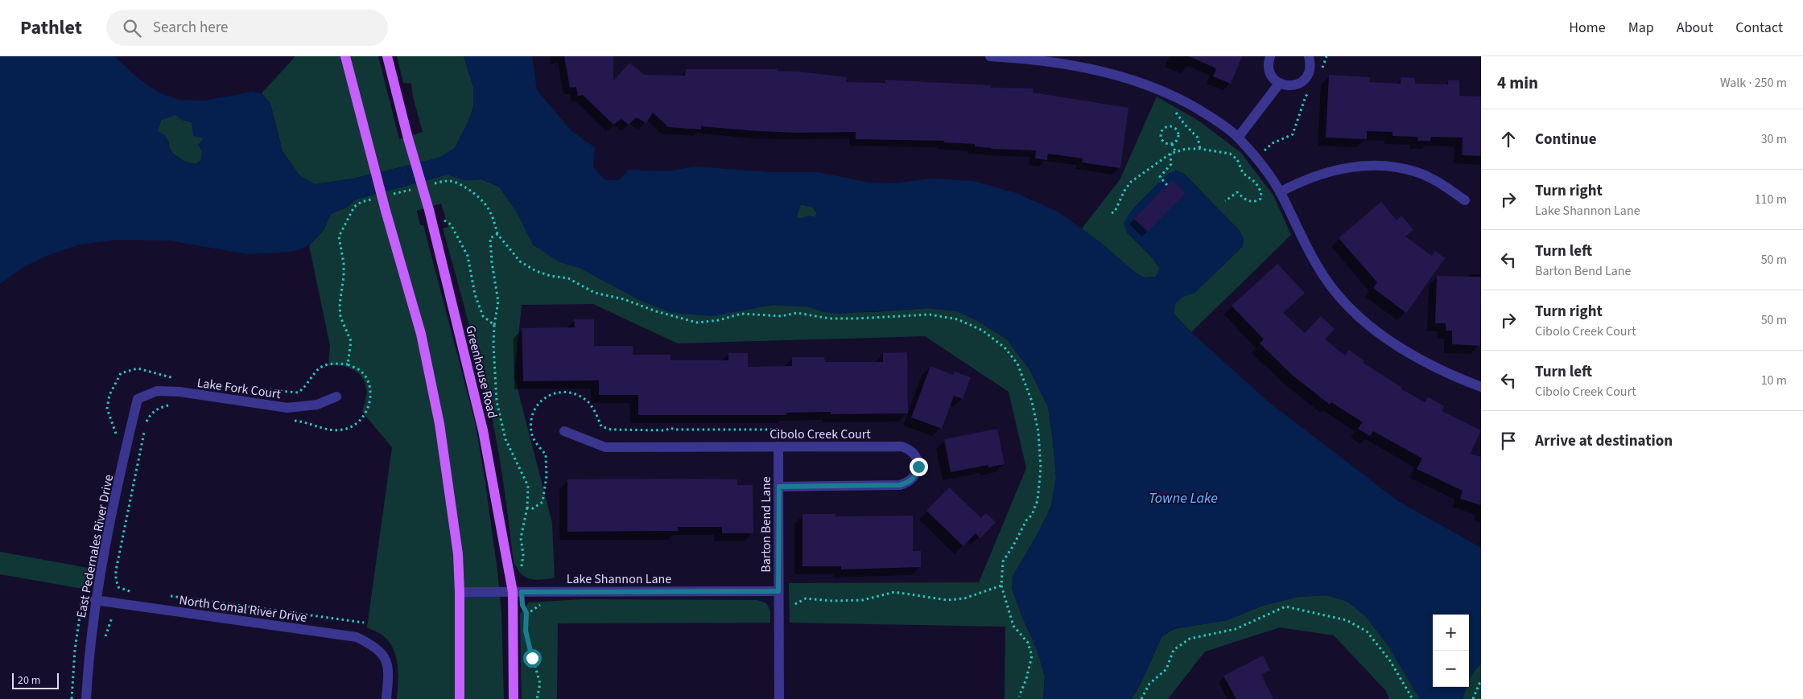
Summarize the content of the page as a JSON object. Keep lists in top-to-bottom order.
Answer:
{
  "streets": {
    "main road": ["Greenhouse Road"],
    "street": [
      "Lake Fork Court",
      "Cibolo Creek Court",
      "Barton Bend Lane",
      "East Pedernales River Drive",
      "Lake Shannon Lane",
      "North Comal River Drive"
    ]
  },
  "crossings": [
    ["Greenhouse Road", "Lake Shannon Lane"],
    ["Lake Fork Court", "East Pedernales River Drive"],
    ["Cibolo Creek Court", "Barton Bend Lane"],
    ["Barton Bend Lane", "Lake Shannon Lane"],
    ["East Pedernales River Drive", "North Comal River Drive"]
  ],
  "water": ["Towne Lake"],
  "scale_bar": "20 m",
  "page": {
    "header": "Pathlet",
    "search": "Search here",
    "nav": [
      "Home",
      "Map",
      "About",
      "Contact"
    ],
    "heading": ["4 min", "Walk · 250 m"],
    "list": [
      ["Continue", "30 m"],
      ["Turn right", "Lake Shannon Lane", "110 m"],
      ["Turn left", "Barton Bend Lane", "50 m"],
      ["Turn right", "Cibolo Creek Court", "50 m"],
      ["Turn left", "Cibolo Creek Court", "10 m"],
      "Arrive at destination"
    ],
    "map_buttons": ["+", "−"],
    "scale": "20 m"
  }
}
